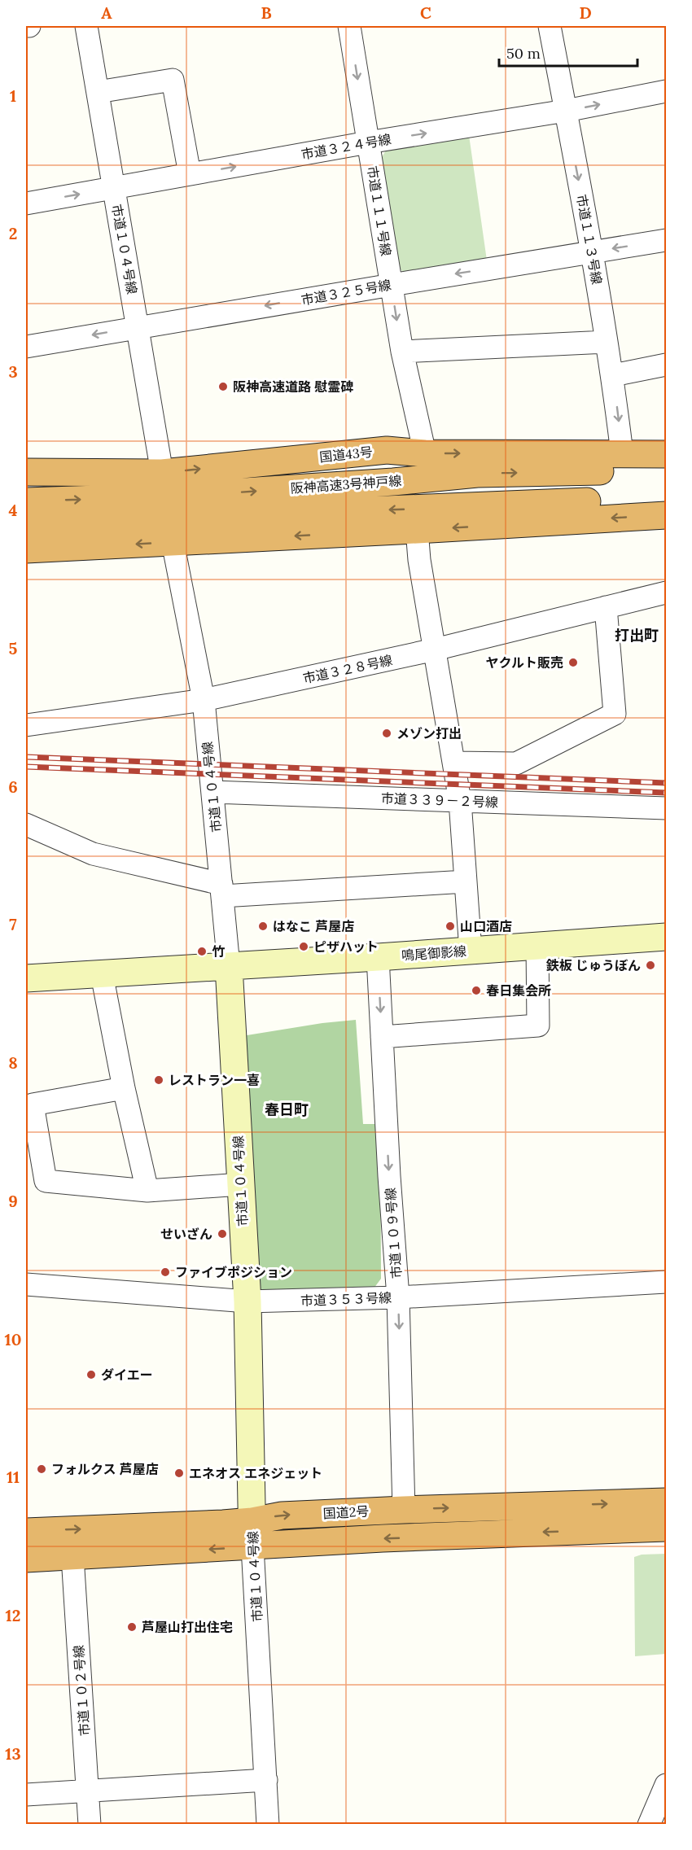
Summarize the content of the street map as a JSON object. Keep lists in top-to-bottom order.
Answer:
{
  "streets": {
    "highway": ["国道43号", "阪神高速3号神戸線", "国道2号"],
    "street": [
      "市道３２４号線",
      "市道１１１号線",
      "市道１１３号線",
      "市道１０４号線",
      "市道３２５号線",
      "市道３２８号線",
      "市道３３９－２号線",
      "鳴尾御影線",
      "市道１０９号線",
      "市道３５３号線",
      "市道１０２号線"
    ]
  },
  "crossings": [
    ["市道３２４号線", "市道１１１号線"],
    ["市道３２４号線", "市道１１３号線"],
    ["市道３２４号線", "市道１０４号線"],
    ["市道１１１号線", "市道３２５号線"],
    ["市道１１１号線", "国道43号"],
    ["市道１１３号線", "市道３２５号線"],
    ["市道１１３号線", "国道43号"],
    ["市道１０４号線", "市道３２５号線"],
    ["市道１０４号線", "国道43号"],
    ["市道１０４号線", "市道３２８号線"],
    ["市道１０４号線", "市道３３９－２号線"],
    ["市道１０４号線", "鳴尾御影線"],
    ["市道１０４号線", "市道３５３号線"],
    ["市道１０４号線", "国道2号"],
    ["鳴尾御影線", "市道１０９号線"],
    ["市道１０９号線", "市道３５３号線"],
    ["市道１０９号線", "国道2号"],
    ["国道2号", "市道１０２号線"]
  ],
  "one_way": [
    "市道３２４号線",
    "市道１１１号線",
    "市道１１３号線",
    "市道１０９号線"
  ],
  "districts": ["打出町", "春日町"],
  "places": [
    "阪神高速道路 慰霊碑",
    "ヤクルト販売",
    "メゾン打出",
    "はなこ 芦屋店",
    "山口酒店",
    "ピザハット",
    "竹",
    "鉄板 じゅうぼん",
    "春日集会所",
    "レストラン一喜",
    "せいざん",
    "ファイブポジション",
    "ダイエー",
    "フォルクス 芦屋店",
    "エネオス エネジェット",
    "芦屋山打出住宅"
  ],
  "scale_bar": "50 m",
  "grid": {
    "columns": [
      "A",
      "B",
      "C",
      "D"
    ],
    "rows": [
      "1",
      "2",
      "3",
      "4",
      "5",
      "6",
      "7",
      "8",
      "9",
      "10",
      "11",
      "12",
      "13"
    ]
  }
}
